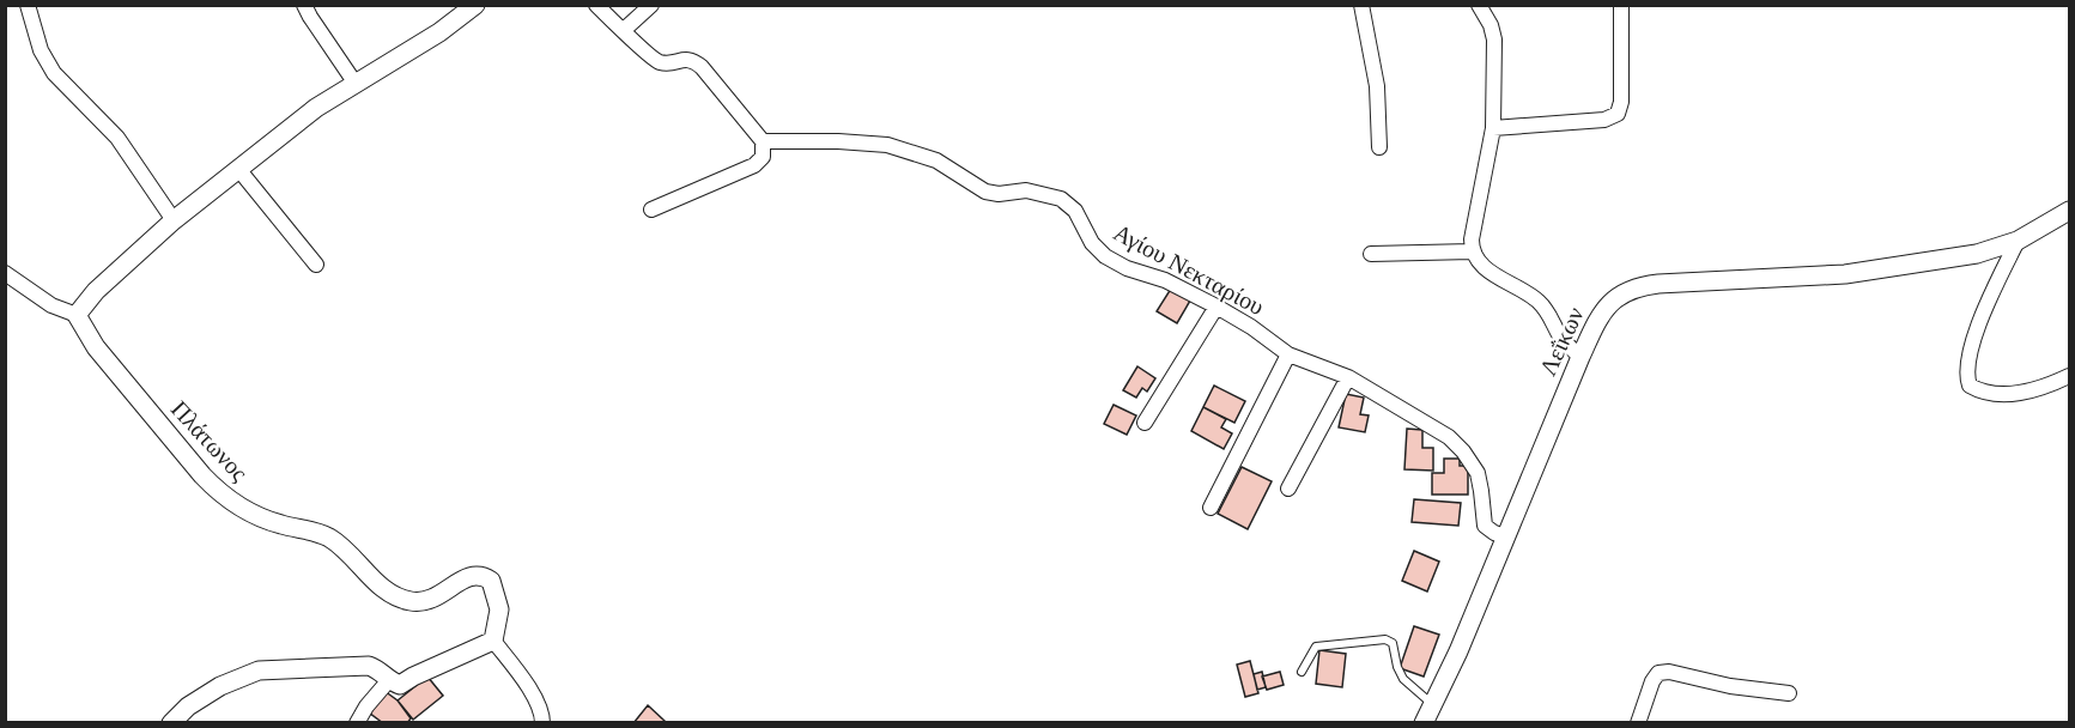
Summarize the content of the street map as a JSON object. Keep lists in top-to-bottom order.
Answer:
{
  "streets": {
    "street": ["Αγίου Νεκταρίου", "Λεΐκων", "Πλάτωνος"]
  },
  "crossings": [
    ["Αγίου Νεκταρίου", "Λεΐκων"]
  ]
}
